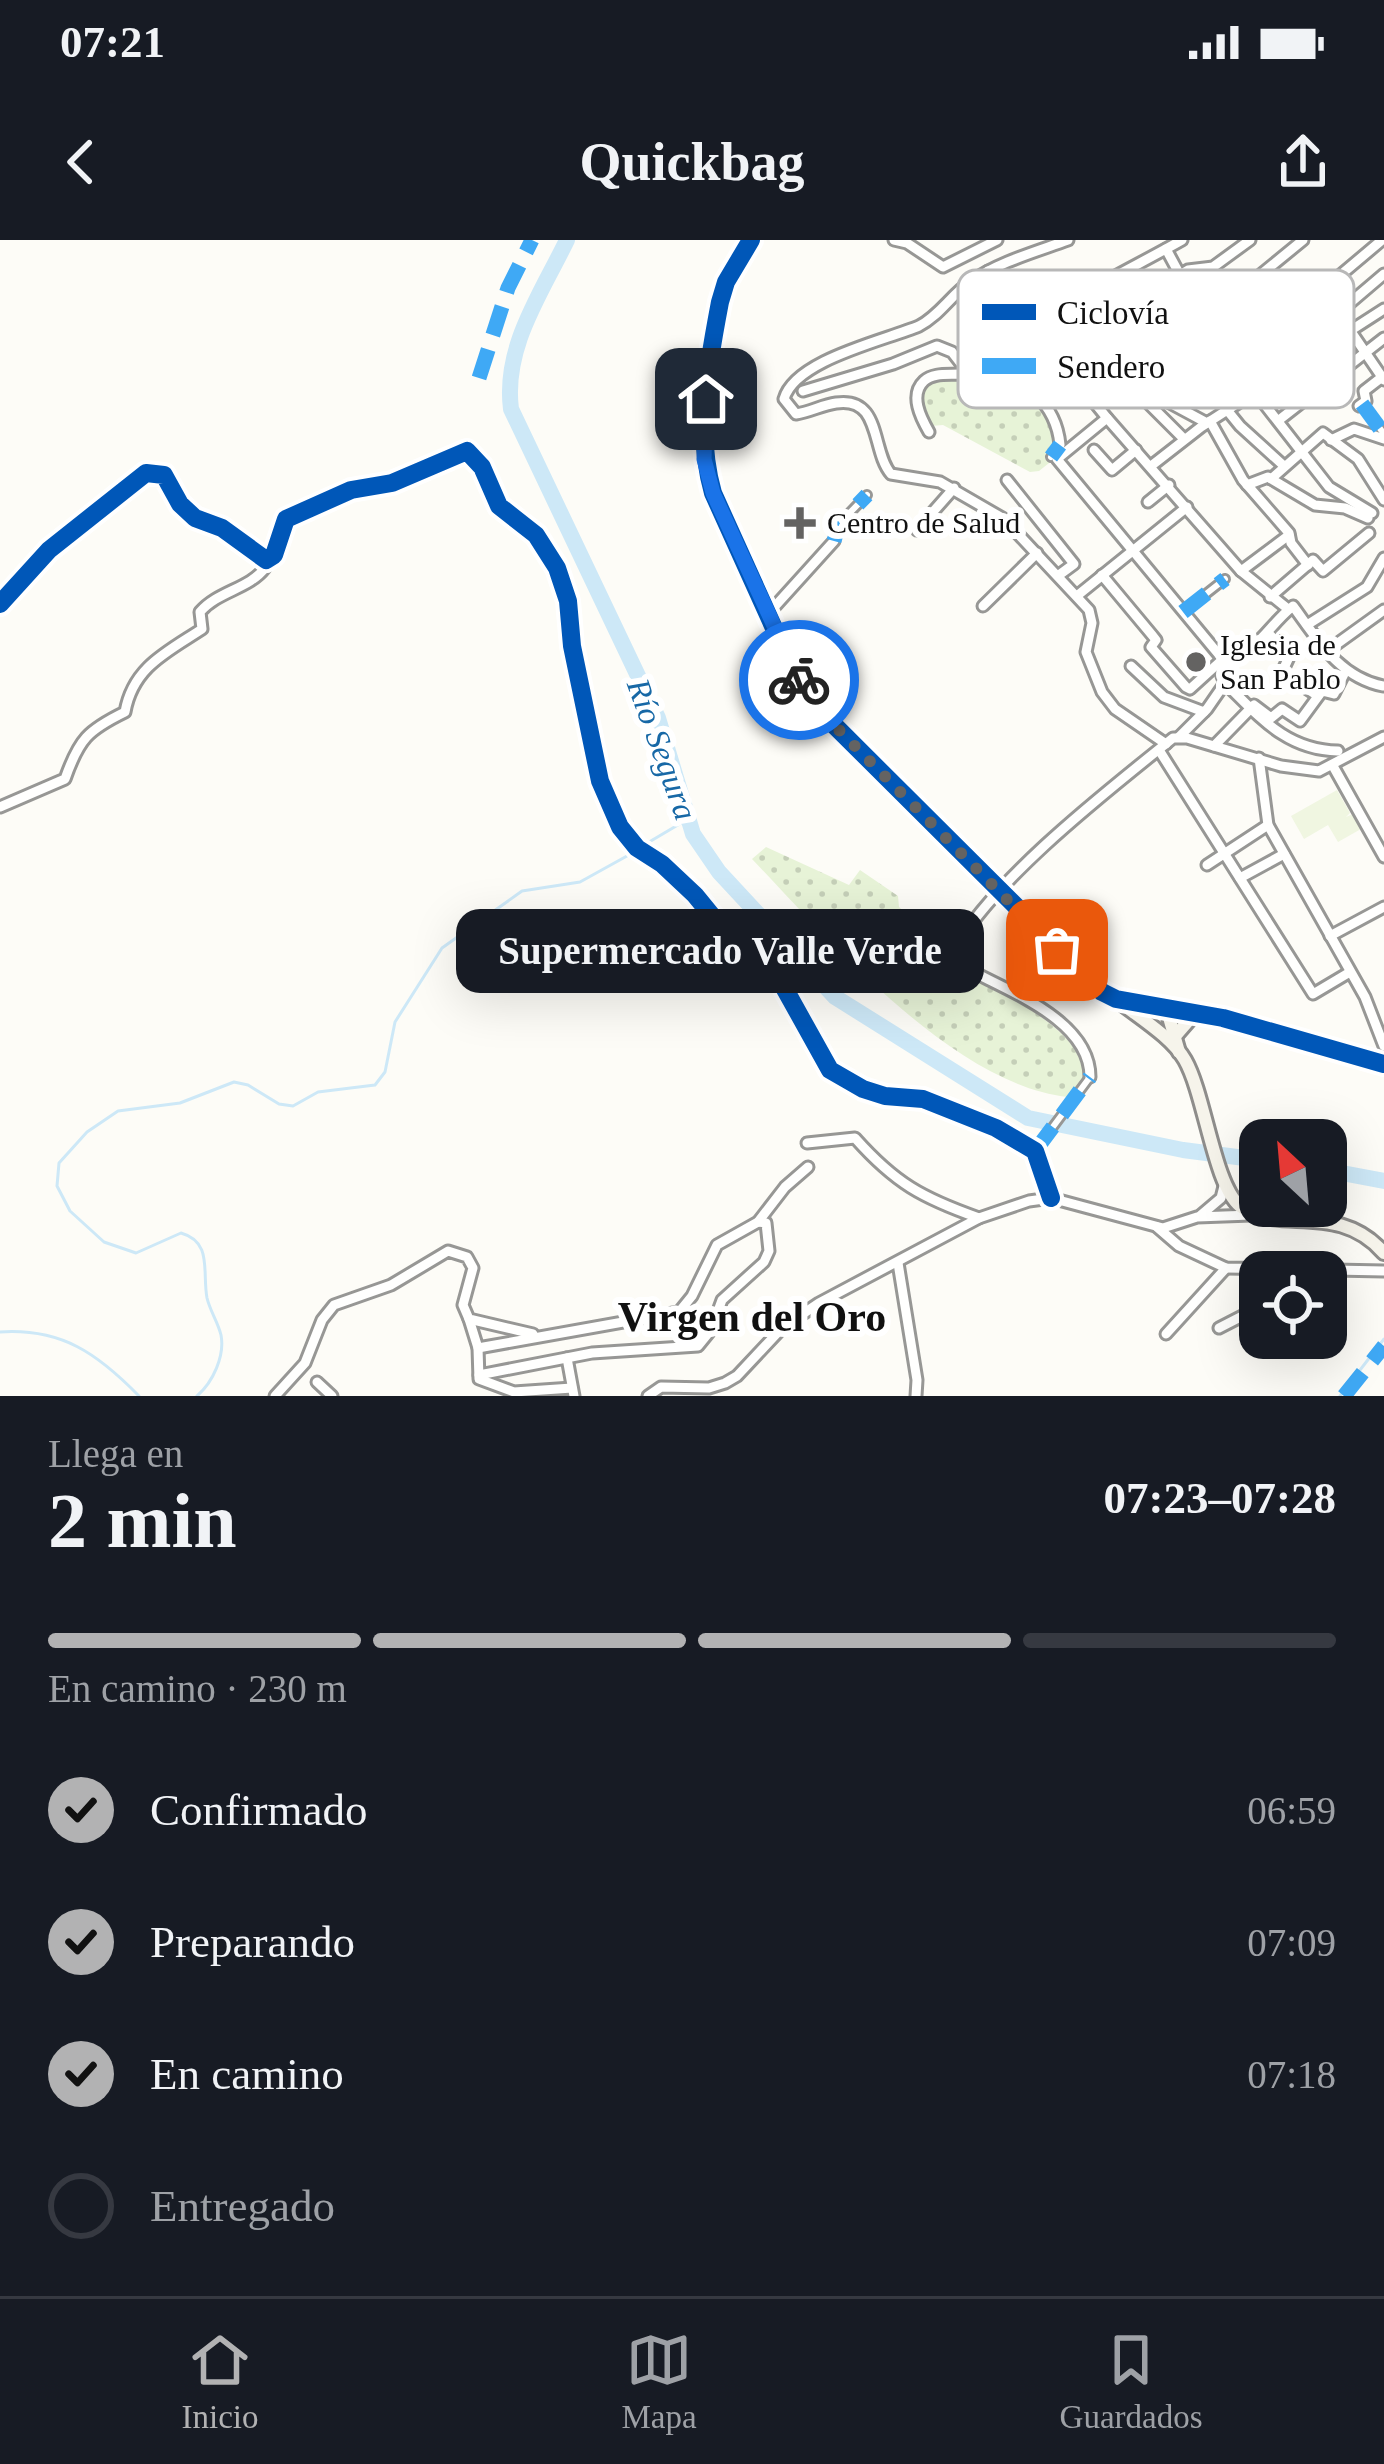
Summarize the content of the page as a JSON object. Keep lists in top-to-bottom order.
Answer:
{
  "districts": ["Virgen del Oro"],
  "water": ["Río Segura"],
  "places": {
    "health": ["Centro de Salud"],
    "other": ["Iglesia de San Pablo", "Supermercado Valle Verde"]
  },
  "legend": ["Ciclovía", "Sendero"],
  "north": "top left",
  "page": {
    "status": "07:21",
    "header": "Quickbag",
    "bubble": "Supermercado Valle Verde",
    "heading": ["2 min", "Llega en", "07:23–07:28"],
    "bar": "En camino · 230 m",
    "list": [
      ["Confirmado", "06:59"],
      ["Preparando", "07:09"],
      ["En camino", "07:18"],
      "Entregado"
    ],
    "tabs": ["Inicio", "Mapa", "Guardados"]
  }
}
